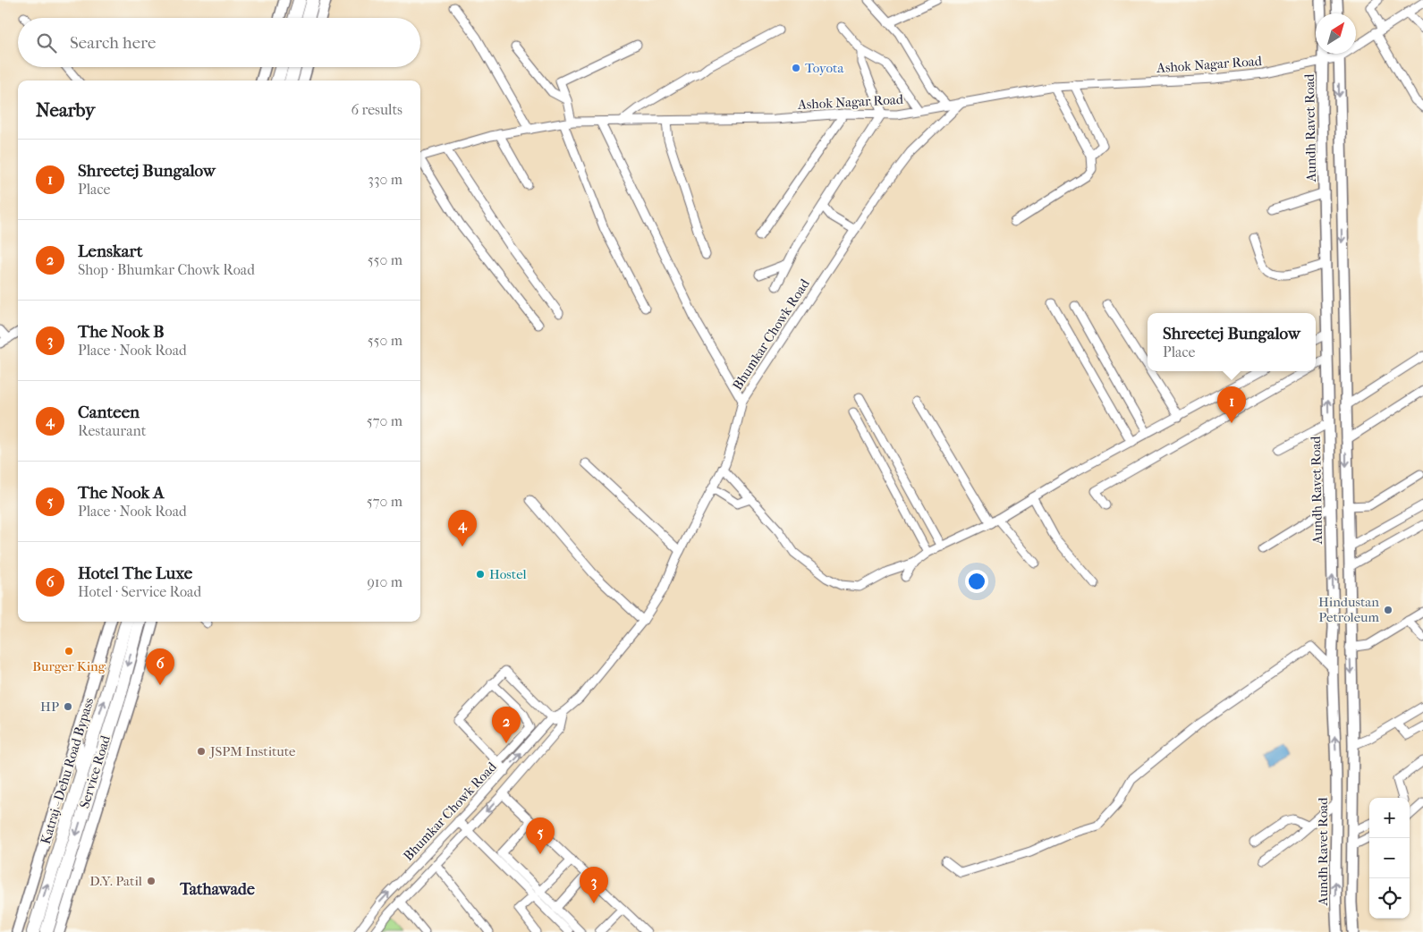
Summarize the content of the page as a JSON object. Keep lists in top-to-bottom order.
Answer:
{
  "streets": {
    "highway": ["Katraj - Dehu Road Bypass"],
    "main road": ["Aundh Ravet Road", "Service Road"],
    "street": ["Ashok Nagar Road", "Bhumkar Chowk Road"]
  },
  "crossings": [
    ["Ashok Nagar Road", "Aundh Ravet Road"],
    ["Ashok Nagar Road", "Bhumkar Chowk Road"]
  ],
  "districts": ["Tathawade"],
  "places": [
    "Toyota",
    "Hostel",
    "Hindustan Petroleum",
    "Burger King",
    "HP",
    "JSPM Institute",
    "D.Y. Patil"
  ],
  "north": "top right",
  "page": {
    "search": "Search here",
    "heading": ["Nearby", "6 results"],
    "list": [
      {
        "mark": "1",
        "name": "Shreetej Bungalow",
        "note": "Place",
        "value": "330 m"
      },
      {
        "mark": "2",
        "name": "Lenskart",
        "note": "Shop · Bhumkar Chowk Road",
        "value": "550 m"
      },
      {
        "mark": "3",
        "name": "The Nook B",
        "note": "Place · Nook Road",
        "value": "550 m"
      },
      {
        "mark": "4",
        "name": "Canteen",
        "note": "Restaurant",
        "value": "570 m"
      },
      {
        "mark": "5",
        "name": "The Nook A",
        "note": "Place · Nook Road",
        "value": "570 m"
      },
      {
        "mark": "6",
        "name": "Hotel The Luxe",
        "note": "Hotel · Service Road",
        "value": "910 m"
      }
    ],
    "popup": ["Shreetej Bungalow", "Place"],
    "pins": [
      "1",
      "4",
      "6",
      "2",
      "5",
      "3"
    ],
    "map_buttons": ["+", "−"]
  }
}
